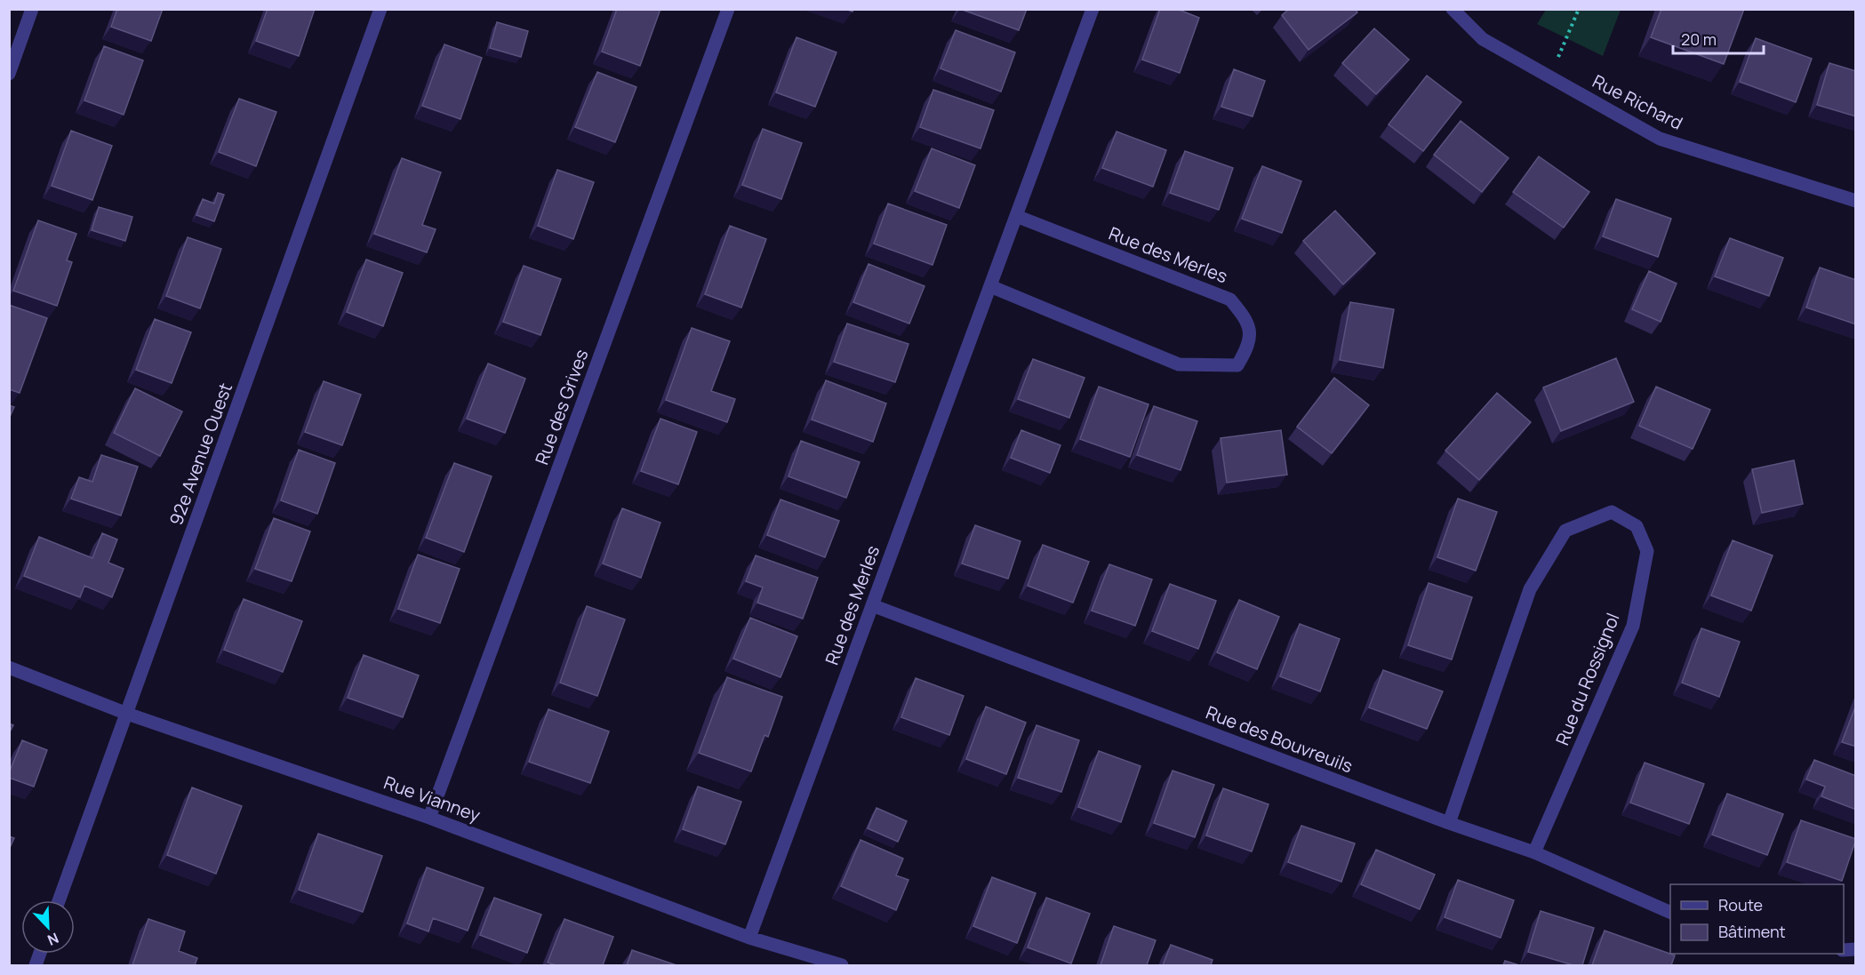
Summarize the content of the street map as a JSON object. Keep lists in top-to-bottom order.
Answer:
{
  "streets": {
    "street": [
      "Rue Richard",
      "Rue des Merles",
      "Rue des Grives",
      "92e Avenue Ouest",
      "Rue du Rossignol",
      "Rue des Bouvreuils",
      "Rue Vianney"
    ]
  },
  "crossings": [
    ["Rue des Merles", "Rue des Bouvreuils"],
    ["Rue des Merles", "Rue Vianney"],
    ["Rue des Grives", "Rue Vianney"],
    ["92e Avenue Ouest", "Rue Vianney"],
    ["Rue du Rossignol", "Rue des Bouvreuils"]
  ],
  "legend": ["Route", "Bâtiment"],
  "scale_bar": "20 m",
  "north": "bottom right"
}
